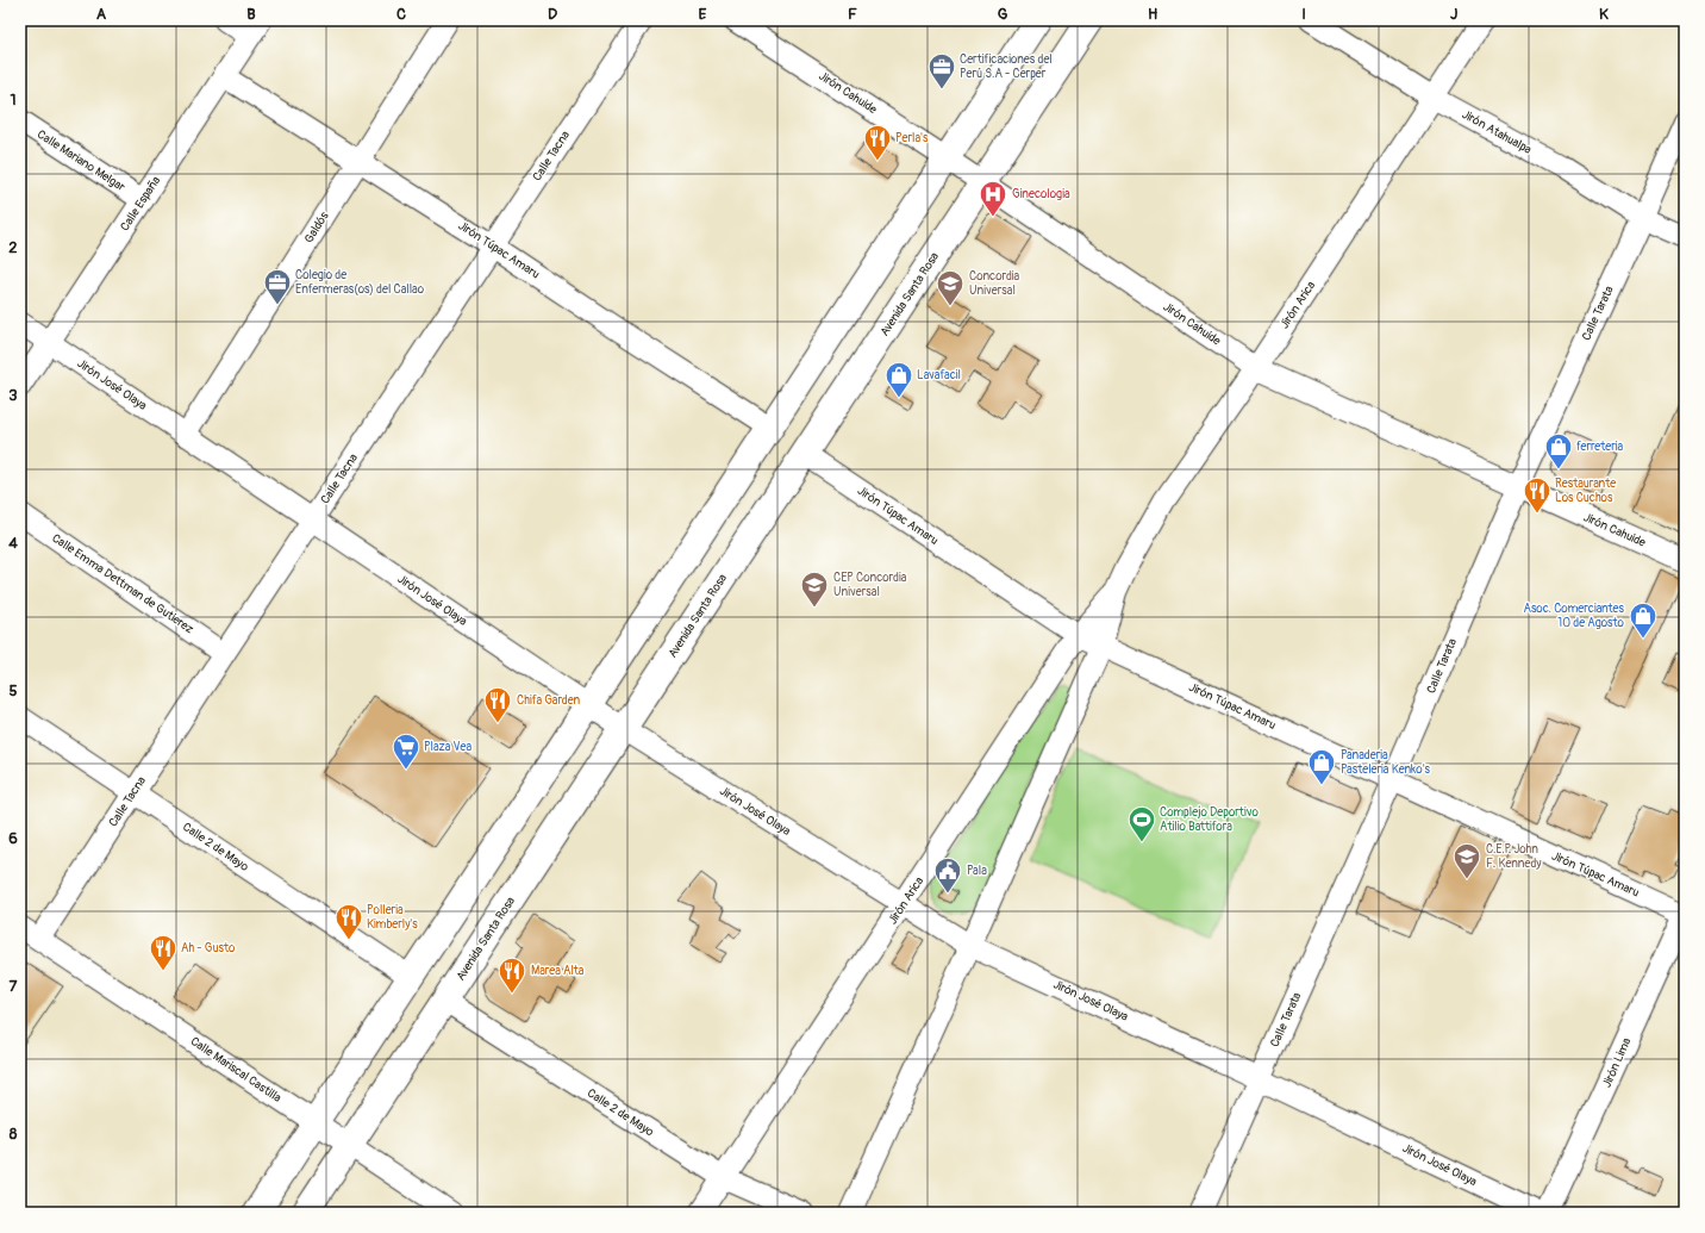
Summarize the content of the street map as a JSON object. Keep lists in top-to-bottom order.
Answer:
{
  "streets": {
    "main road": ["Avenida Santa Rosa"],
    "street": [
      "Jirón Cahuide",
      "Jirón Atahualpa",
      "Calle Tacna",
      "Calle Mariano Melgar",
      "Calle España",
      "Galdós",
      "Jirón Túpac Amaru",
      "Jirón Arica",
      "Calle Tarata",
      "Jirón José Olaya",
      "Calle Emma Dettman de Gutierez",
      "Calle 2 de Mayo",
      "Jirón Lima",
      "Calle Mariscal Castilla"
    ]
  },
  "crossings": [
    ["Jirón Cahuide", "Avenida Santa Rosa"],
    ["Jirón Cahuide", "Jirón Arica"],
    ["Jirón Cahuide", "Calle Tarata"],
    ["Jirón Atahualpa", "Jirón Arica"],
    ["Jirón Atahualpa", "Calle Tarata"],
    ["Calle Tacna", "Jirón Túpac Amaru"],
    ["Calle Tacna", "Jirón José Olaya"],
    ["Calle Tacna", "Calle Emma Dettman de Gutierez"],
    ["Calle Tacna", "Calle 2 de Mayo"],
    ["Calle Tacna", "Calle Mariscal Castilla"],
    ["Calle Mariano Melgar", "Calle España"],
    ["Calle España", "Jirón Túpac Amaru"],
    ["Calle España", "Jirón José Olaya"],
    ["Galdós", "Jirón Túpac Amaru"],
    ["Galdós", "Jirón José Olaya"],
    ["Jirón Túpac Amaru", "Avenida Santa Rosa"],
    ["Jirón Túpac Amaru", "Jirón Arica"],
    ["Jirón Túpac Amaru", "Calle Tarata"],
    ["Jirón Túpac Amaru", "Jirón Lima"],
    ["Avenida Santa Rosa", "Jirón José Olaya"],
    ["Avenida Santa Rosa", "Calle 2 de Mayo"],
    ["Avenida Santa Rosa", "Calle Mariscal Castilla"],
    ["Jirón Arica", "Jirón José Olaya"],
    ["Jirón Arica", "Calle 2 de Mayo"],
    ["Calle Tarata", "Jirón José Olaya"]
  ],
  "places": {
    "office": ["Certificaciones del Perú S.A - Cerper", "Colegio de Enfermeras(os) del Callao"],
    "restaurant": [
      "Perla's",
      "Restaurante Los Cuchos",
      "Chifa Garden",
      "Polleria Kimberly's",
      "Ah - Gusto",
      "Marea Alta"
    ],
    "hospital": ["Ginecologia"],
    "school or university": ["Concordia Universal", "CEP Concordia Universal", "C.E.P. John F. Kennedy"],
    "shop": [
      "Lavafacil",
      "ferreteria",
      "Asoc. Comerciantes 10 de Agosto",
      "Panaderia Pasteleria Kenko's"
    ],
    "supermarket": ["Plaza Vea"],
    "sports": ["Complejo Deportivo Atilio Battifora"],
    "public building": ["Pala"]
  },
  "grid": {
    "columns": [
      "A",
      "B",
      "C",
      "D",
      "E",
      "F",
      "G",
      "H",
      "I",
      "J",
      "K"
    ],
    "rows": [
      "1",
      "2",
      "3",
      "4",
      "5",
      "6",
      "7",
      "8"
    ]
  }
}
